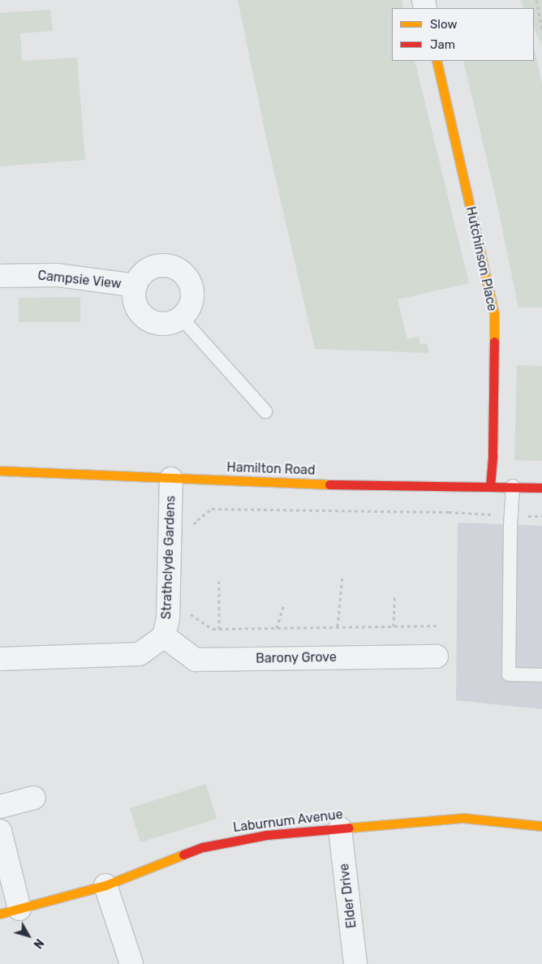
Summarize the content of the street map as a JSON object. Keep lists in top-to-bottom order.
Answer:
{
  "streets": {
    "street": [
      "Hutchinson Place",
      "Campsie View",
      "Hamilton Road",
      "Strathclyde Gardens",
      "Barony Grove",
      "Laburnum Avenue",
      "Elder Drive"
    ]
  },
  "crossings": [
    ["Hutchinson Place", "Hamilton Road"],
    ["Hamilton Road", "Strathclyde Gardens"],
    ["Strathclyde Gardens", "Barony Grove"],
    ["Laburnum Avenue", "Elder Drive"]
  ],
  "legend": ["Slow", "Jam"],
  "north": "bottom right"
}
